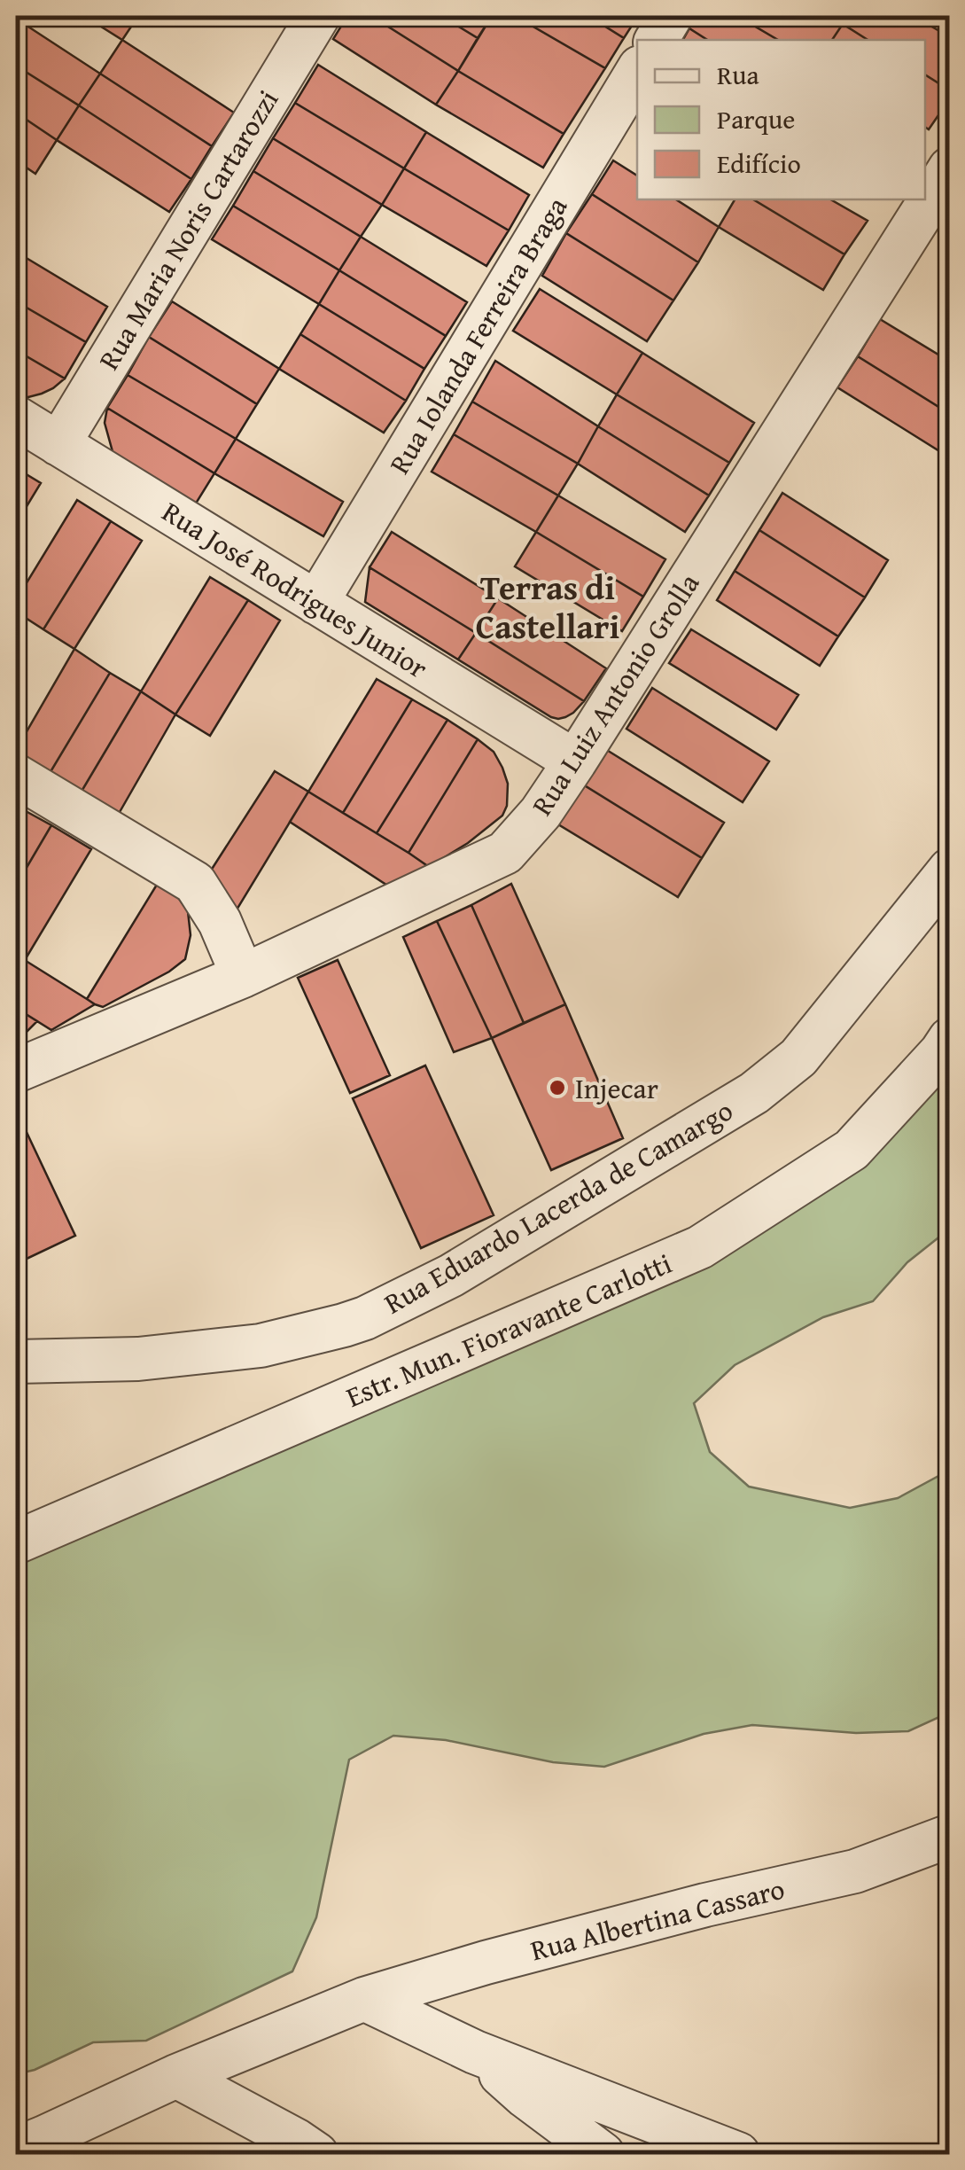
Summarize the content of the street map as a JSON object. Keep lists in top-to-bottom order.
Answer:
{
  "streets": {
    "street": [
      "Rua Maria Noris Cartarozzi",
      "Rua Iolanda Ferreira Braga",
      "Rua José Rodrigues Junior",
      "Rua Luiz Antonio Grolla",
      "Rua Eduardo Lacerda de Camargo",
      "Estr. Mun. Fioravante Carlotti",
      "Rua Albertina Cassaro"
    ]
  },
  "crossings": [
    ["Rua Maria Noris Cartarozzi", "Rua José Rodrigues Junior"],
    ["Rua Iolanda Ferreira Braga", "Rua José Rodrigues Junior"],
    ["Rua José Rodrigues Junior", "Rua Luiz Antonio Grolla"]
  ],
  "districts": ["Terras di Castellari"],
  "places": ["Injecar"],
  "legend": ["Rua", "Parque", "Edifício"]
}
